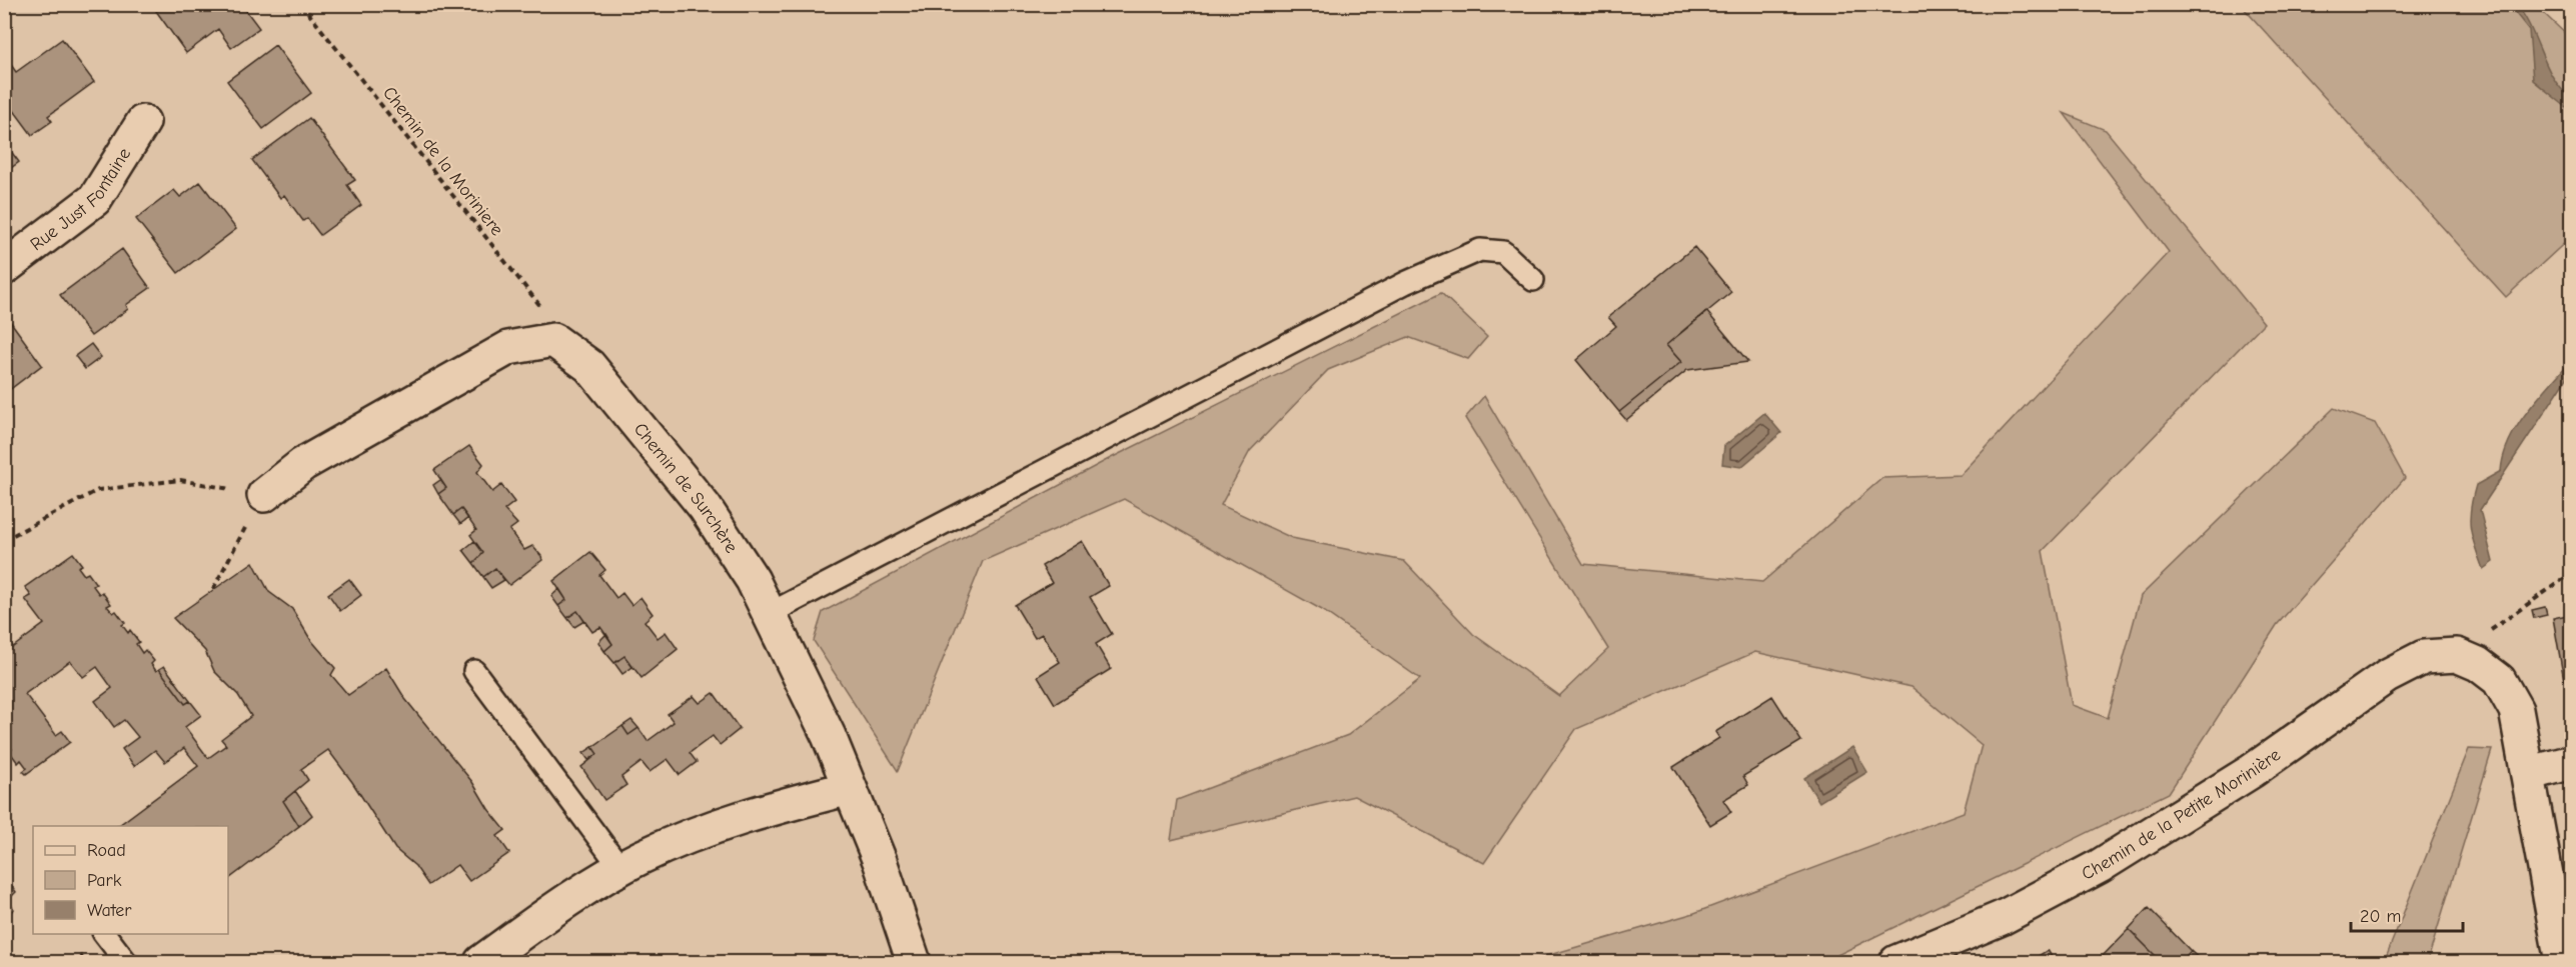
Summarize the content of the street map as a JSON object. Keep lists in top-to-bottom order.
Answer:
{
  "streets": {
    "street": ["Rue Just Fontaine", "Chemin de Surchère", "Chemin de la Petite Morinière"],
    "path": ["Chemin de la Moriniere"]
  },
  "crossings": [
    ["Chemin de la Moriniere", "Chemin de Surchère"]
  ],
  "legend": ["Road", "Park", "Water"],
  "scale_bar": "20 m"
}
